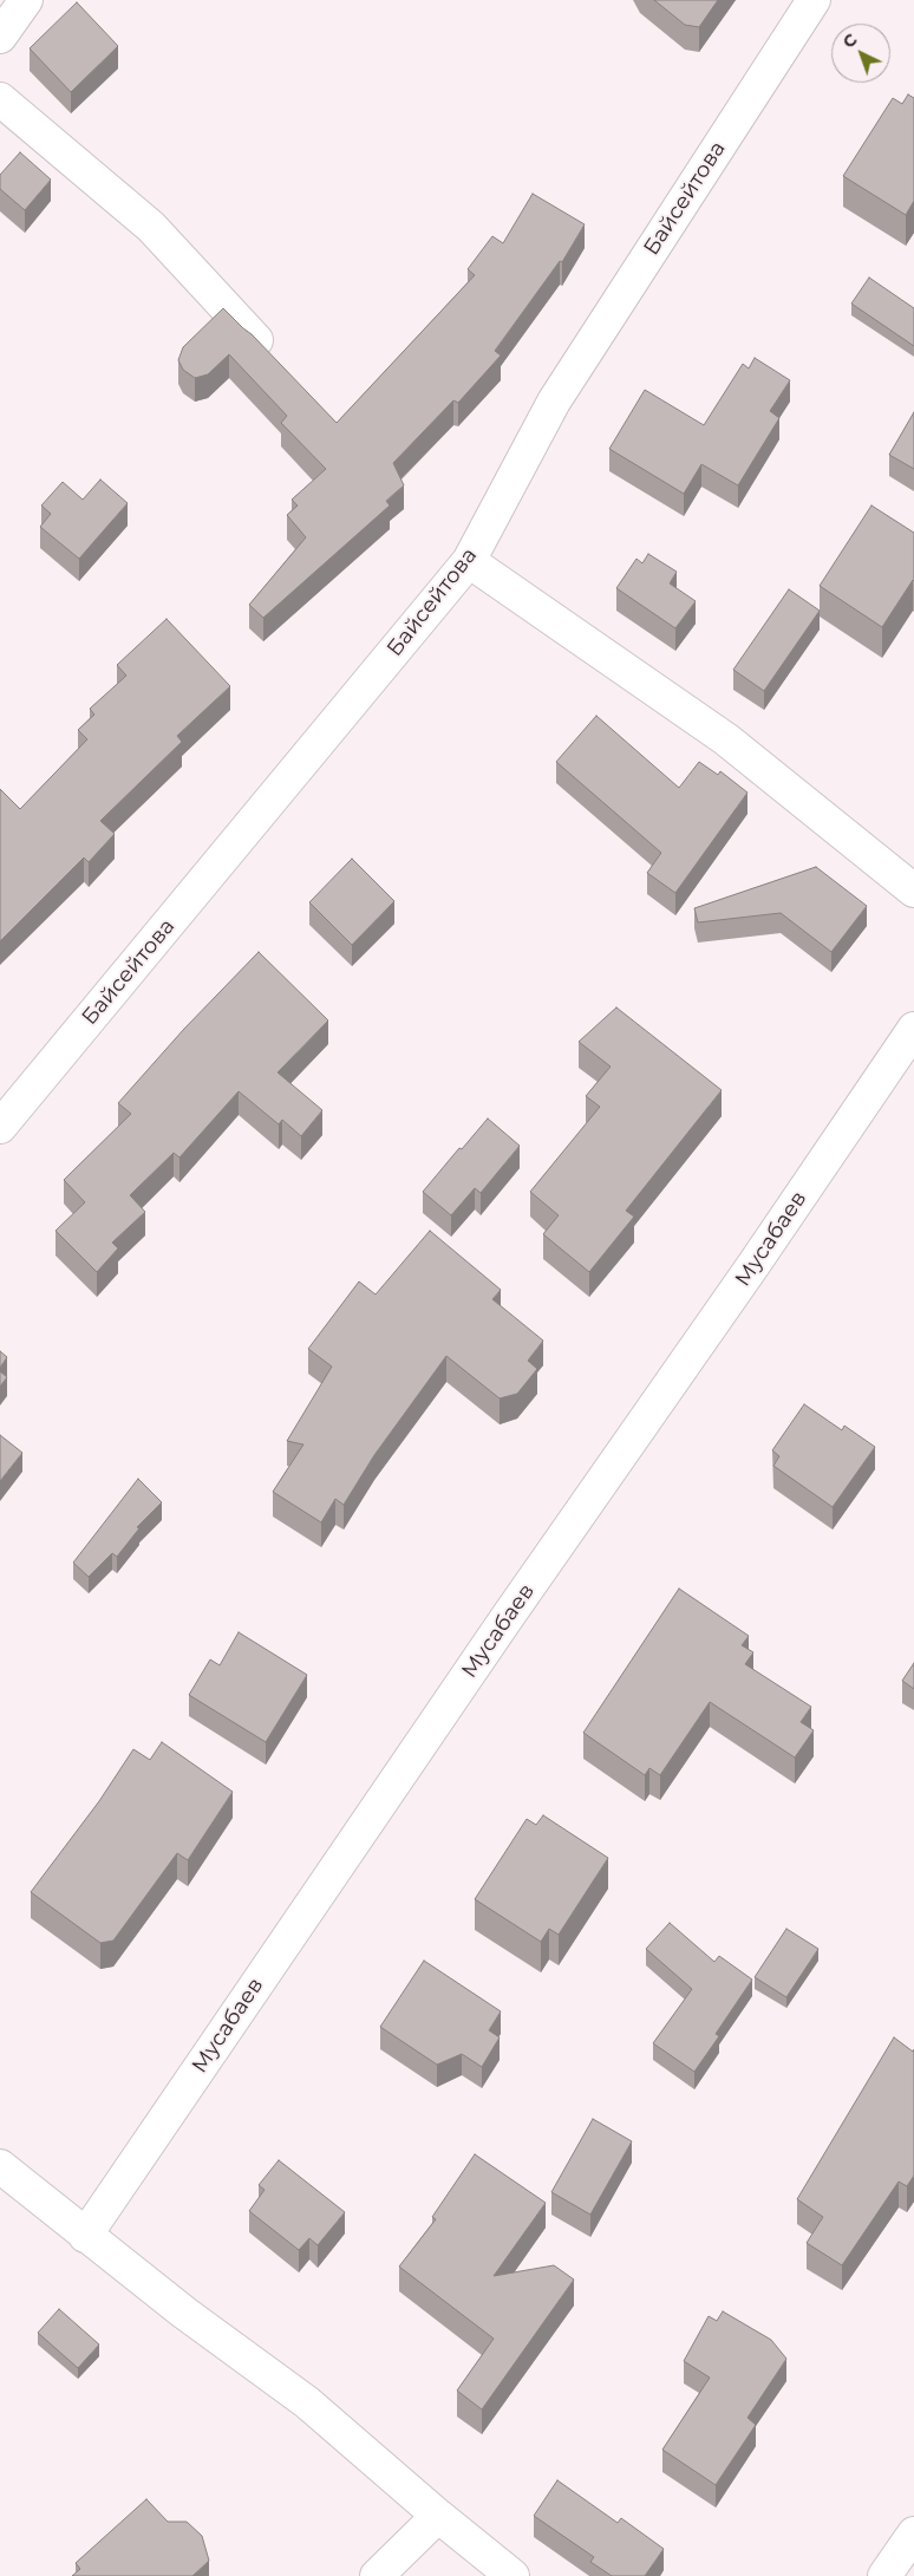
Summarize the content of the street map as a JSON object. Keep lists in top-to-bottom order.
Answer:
{
  "streets": {
    "street": ["Байсейтова", "Мусабаев"]
  },
  "north": "top left"
}
